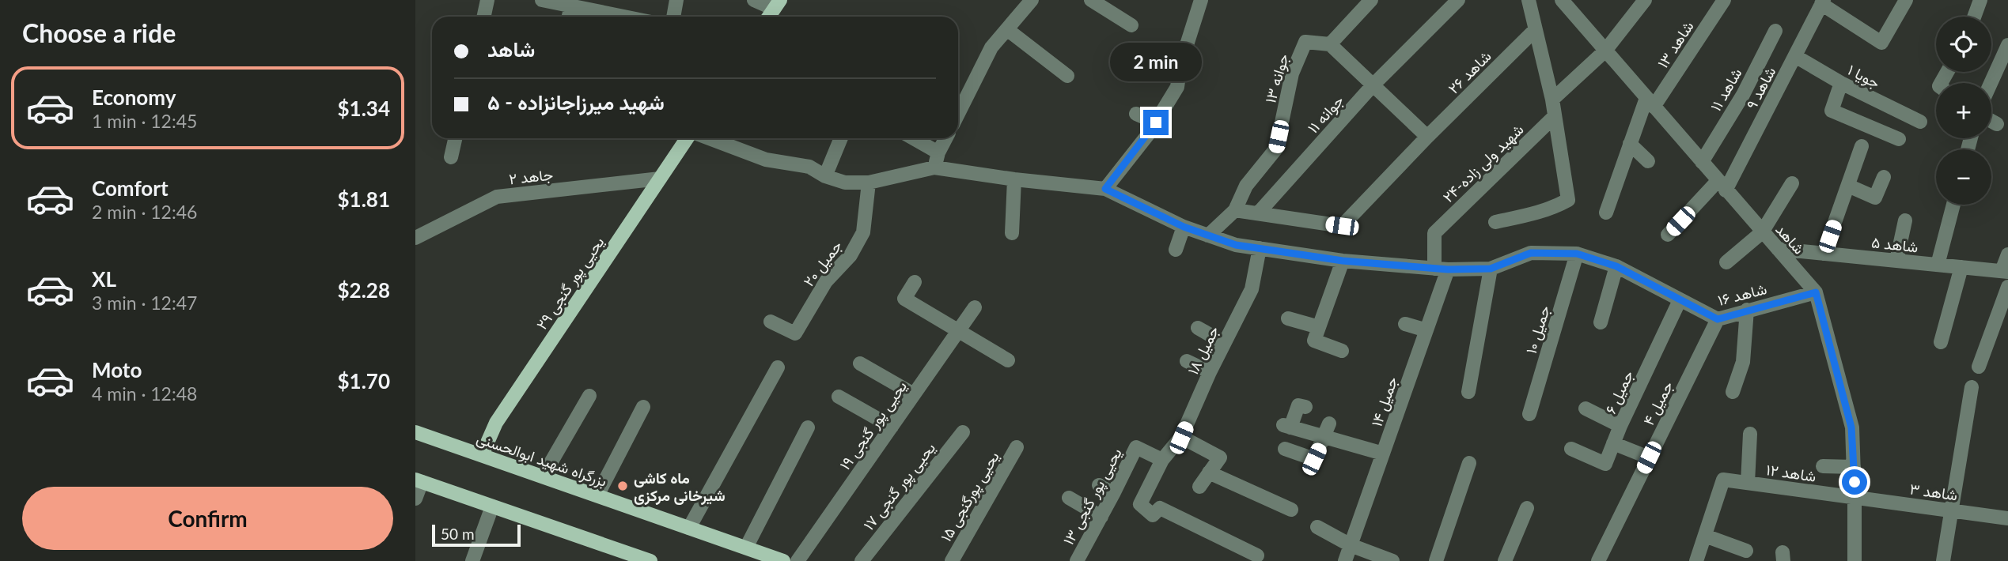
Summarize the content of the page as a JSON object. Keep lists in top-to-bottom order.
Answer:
{
  "streets": {
    "main road": ["یحیی پور گنجی ۲۹", "بزرگراه شهید ابوالحسنی"],
    "street": [
      "شاهد ۱۳",
      "شاهد ۲۶",
      "جویا ۱",
      "جوانه ۱۳",
      "شاهد ۹",
      "شاهد ۱۱",
      "جوانه ۱۱",
      "شهید ولی زاده-۲۴",
      "جاهد ۲",
      "شاهد",
      "شاهد ۵",
      "جمیل ۲۰",
      "شاهد ۱۶",
      "جمیل ۱۰",
      "جمیل ۱۸",
      "جمیل ۶",
      "جمیل ۱۴",
      "جمیل ۴",
      "یحیی پور گنجی ۱۹",
      "شاهد ۱۲",
      "یحیی پور گنجی ۱۷",
      "شاهد ۳",
      "یحیی پورگنجی ۱۵",
      "یحیی پور گنجی ۱۳"
    ]
  },
  "crossings": [
    ["شاهد ۱۳", "شاهد"],
    ["شاهد ۲۶", "جوانه ۱۱"],
    ["جویا ۱", "شاهد ۹"],
    ["شاهد ۹", "شاهد"],
    ["شاهد ۱۱", "شاهد"],
    ["شهید ولی زاده-۲۴", "جمیل ۱۴"],
    ["جاهد ۲", "یحیی پور گنجی ۲۹"],
    ["شاهد", "شاهد ۵"],
    ["شاهد", "شاهد ۱۶"],
    ["شاهد", "شاهد ۱۲"],
    ["شاهد", "شاهد ۳"],
    ["یحیی پور گنجی ۲۹", "بزرگراه شهید ابوالحسنی"],
    ["شاهد ۱۶", "جمیل ۱۰"],
    ["شاهد ۱۶", "جمیل ۶"],
    ["شاهد ۱۶", "جمیل ۴"],
    ["جمیل ۱۸", "یحیی پور گنجی ۱۳"],
    ["شاهد ۱۲", "شاهد ۳"]
  ],
  "places": ["ماه کاشی شیرخانی مرکزی"],
  "scale_bar": "50 m",
  "page": {
    "heading": "Choose a ride",
    "map_buttons": ["+", "−"],
    "banner": ["شاهد", "شهید میرزاجانزاده - ۵"],
    "bubble": "2 min",
    "list": [
      {
        "name": "Economy",
        "note": "1 min · 12:45",
        "value": "$1.34"
      },
      {
        "name": "Comfort",
        "note": "2 min · 12:46",
        "value": "$1.81"
      },
      {
        "name": "XL",
        "note": "3 min · 12:47",
        "value": "$2.28"
      },
      {
        "name": "Moto",
        "note": "4 min · 12:48",
        "value": "$1.70"
      }
    ],
    "buttons": "Confirm",
    "scale": "50 m"
  }
}
